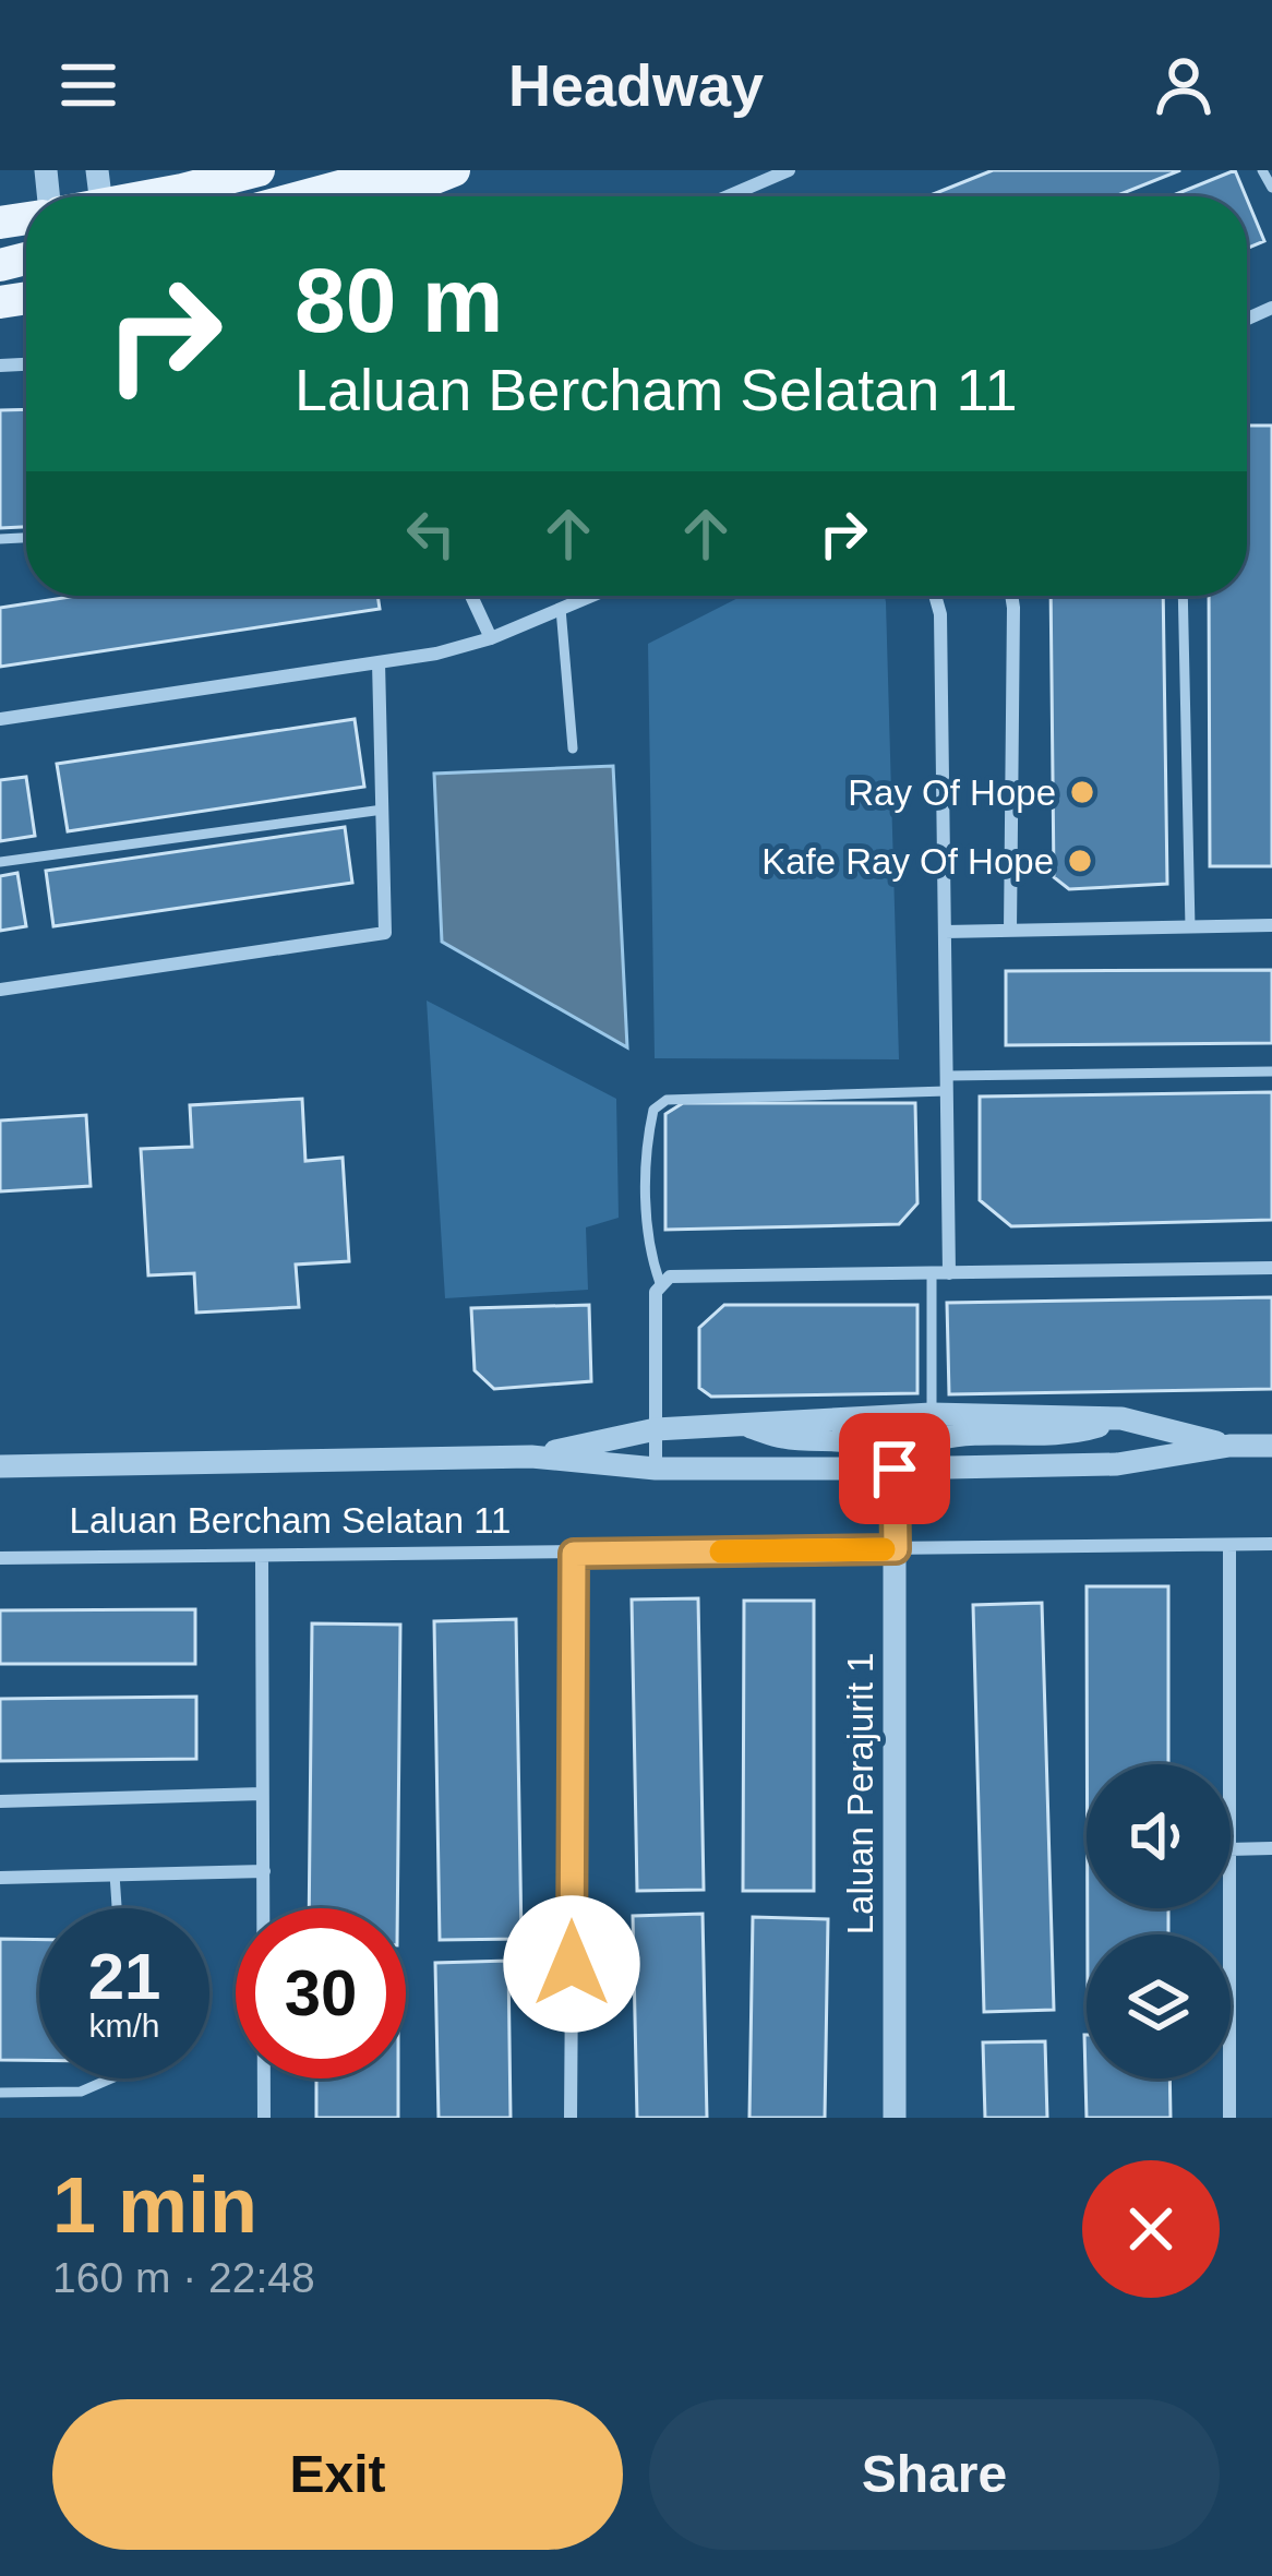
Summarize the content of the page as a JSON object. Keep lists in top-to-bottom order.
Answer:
{
  "streets": {
    "street": ["Laluan Bercham Selatan 11", "Laluan Perajurit 1"]
  },
  "crossings": [
    ["Laluan Bercham Selatan 11", "Laluan Perajurit 1"]
  ],
  "places": ["Ray Of Hope", "Kafe Ray Of Hope"],
  "page": {
    "header": "Headway",
    "turn": ["80 m", "Laluan Bercham Selatan 11"],
    "speed": "21 km/h",
    "limit": "30",
    "heading": ["1 min", "160 m · 22:48"],
    "buttons": ["Exit", "Share"]
  }
}
